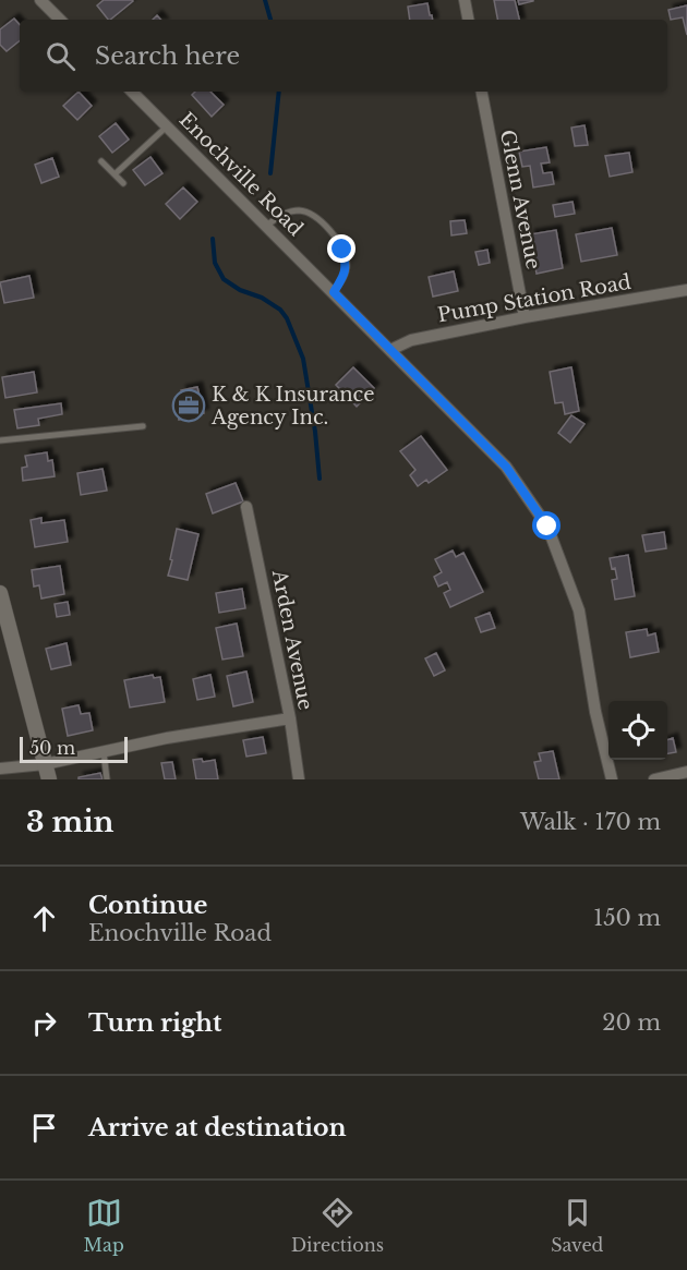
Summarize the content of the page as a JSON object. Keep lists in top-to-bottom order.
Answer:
{
  "streets": {
    "street": [
      "Enochville Road",
      "Glenn Avenue",
      "Pump Station Road",
      "Arden Avenue"
    ]
  },
  "crossings": [
    ["Enochville Road", "Pump Station Road"],
    ["Glenn Avenue", "Pump Station Road"]
  ],
  "places": {
    "office": ["K & K Insurance Agency Inc."]
  },
  "scale_bar": "50 m",
  "page": {
    "search": "Search here",
    "scale": "50 m",
    "heading": ["3 min", "Walk · 170 m"],
    "list": [
      ["Continue", "Enochville Road", "150 m"],
      ["Turn right", "20 m"],
      "Arrive at destination"
    ],
    "nav": ["Map", "Directions", "Saved"]
  }
}
